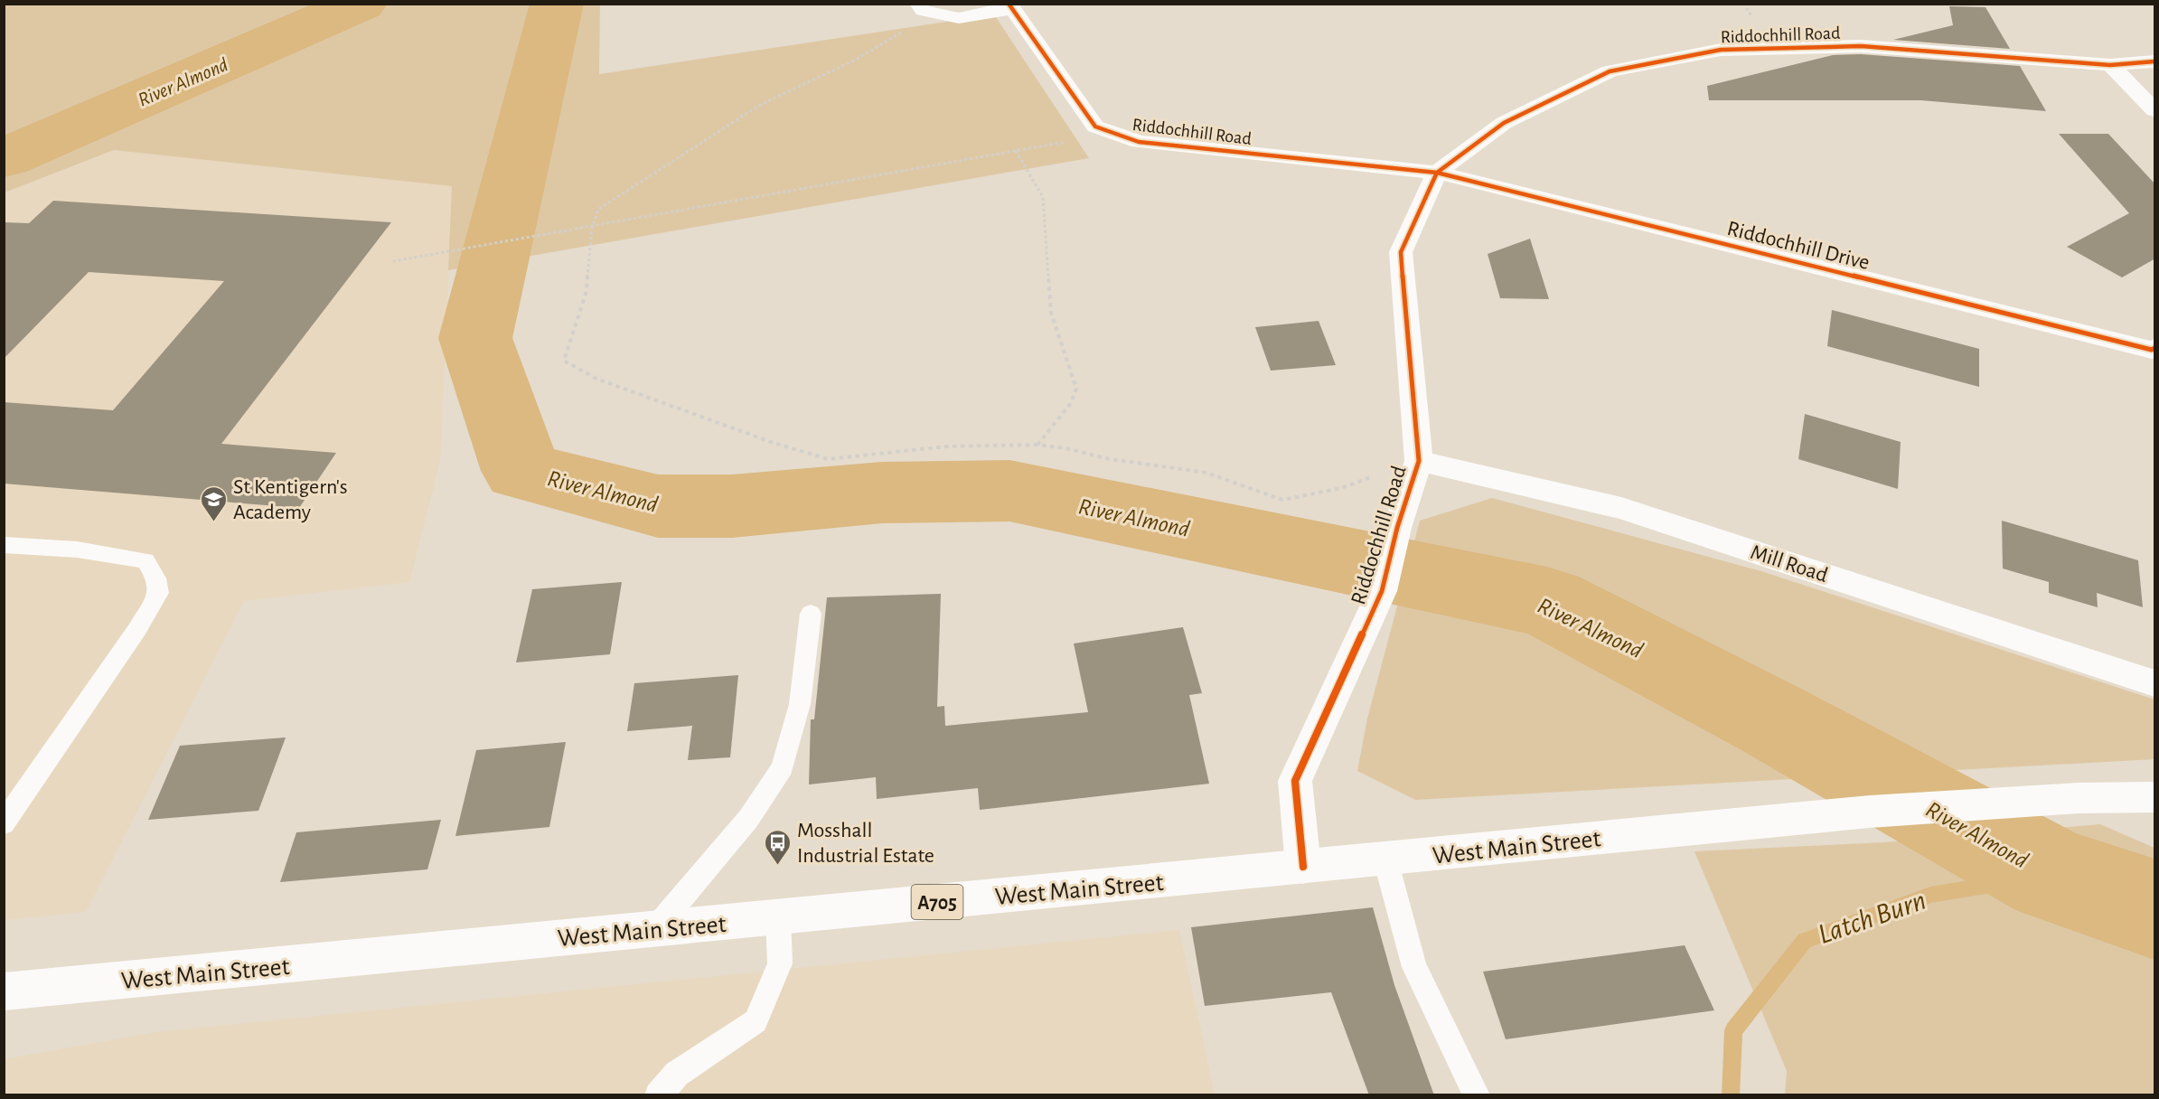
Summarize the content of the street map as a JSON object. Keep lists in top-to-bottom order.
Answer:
{
  "streets": {
    "street": [
      "Riddochhill Road",
      "Riddochhill Drive",
      "Mill Road",
      "West Main Street",
      "A705"
    ]
  },
  "crossings": [
    ["Riddochhill Road", "Riddochhill Drive"],
    ["Riddochhill Road", "Mill Road"],
    ["Riddochhill Road", "West Main Street"]
  ],
  "water": ["River Almond", "Latch Burn"],
  "places": {
    "school or university": ["St Kentigern's Academy"],
    "bus stop": ["Mosshall Industrial Estate"]
  }
}
